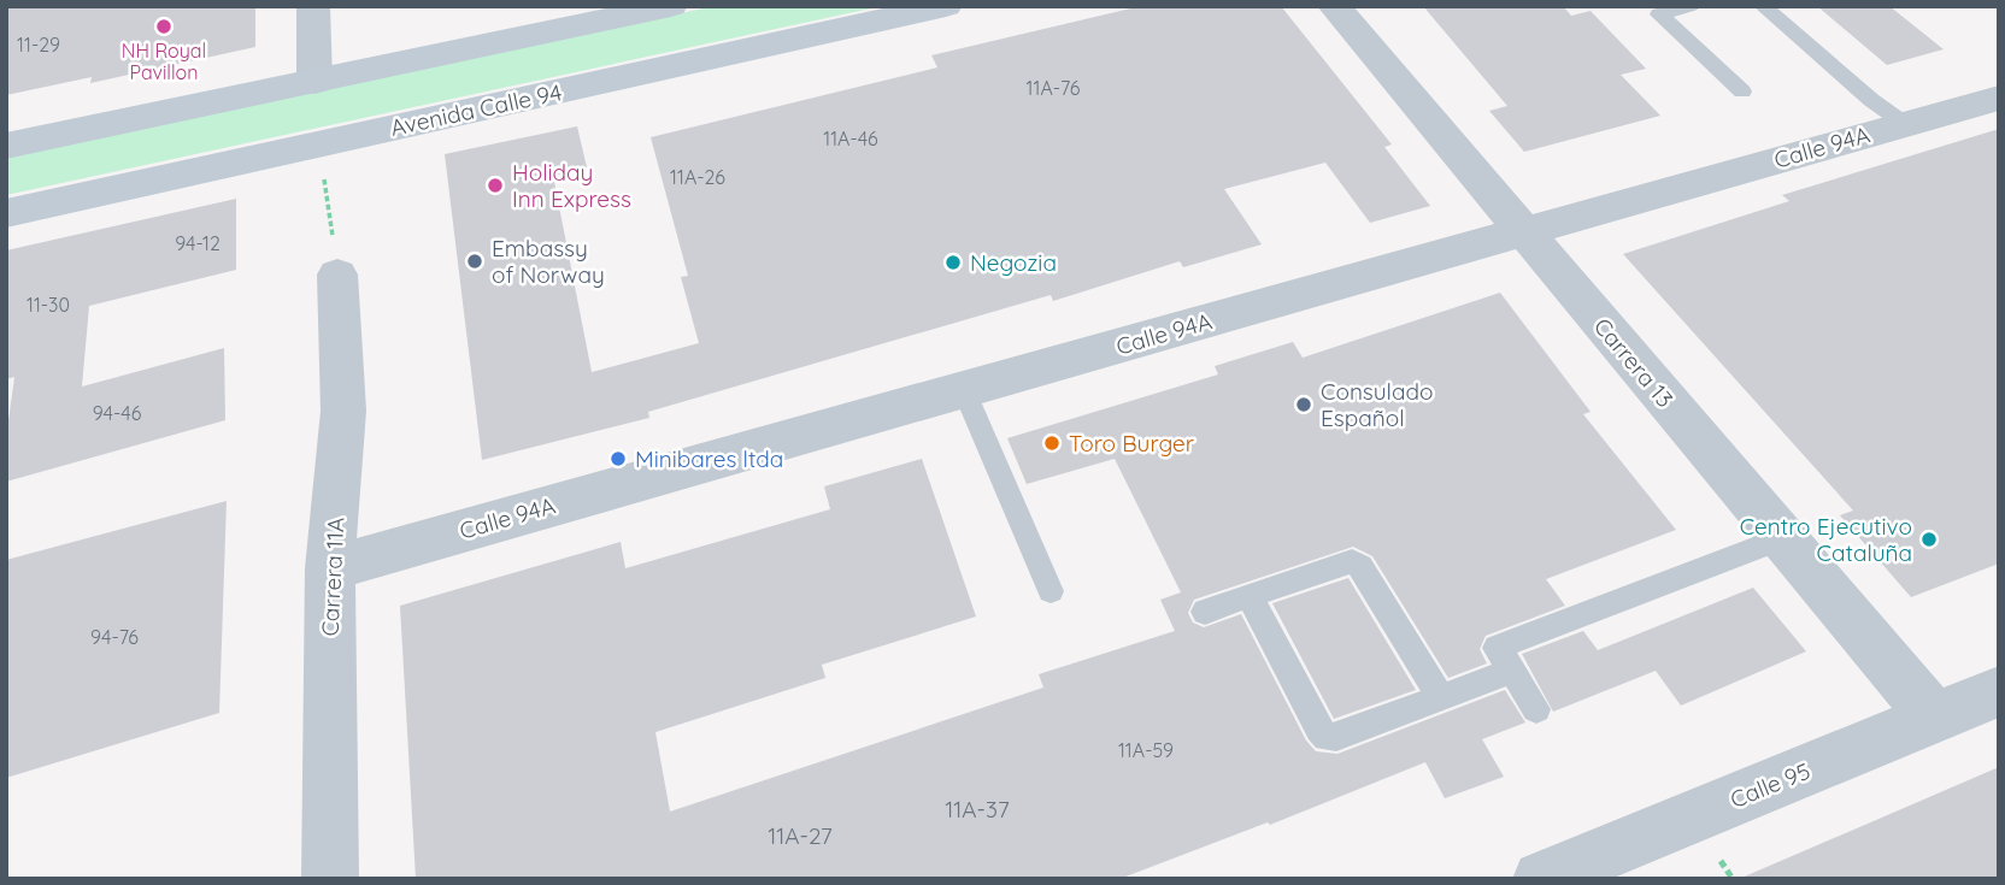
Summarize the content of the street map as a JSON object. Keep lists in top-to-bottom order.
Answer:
{
  "streets": {
    "main road": ["Avenida Calle 94"],
    "street": [
      "Calle 94A",
      "Carrera 13",
      "Carrera 11A",
      "Calle 95"
    ]
  },
  "crossings": [
    ["Calle 94A", "Carrera 13"],
    ["Calle 94A", "Carrera 11A"],
    ["Carrera 13", "Calle 95"]
  ],
  "places": [
    "NH Royal Pavillon",
    "Holiday Inn Express",
    "Embassy of Norway",
    "Negozia",
    "Consulado Español",
    "Toro Burger",
    "Minibares ltda",
    "Centro Ejecutivo Cataluña"
  ],
  "house_numbers": [
    "11-29",
    "11A-76",
    "11A-46",
    "11A-26",
    "94-12",
    "11-30",
    "94-46",
    "94-76",
    "11A-59",
    "11A-37",
    "11A-27"
  ]
}
